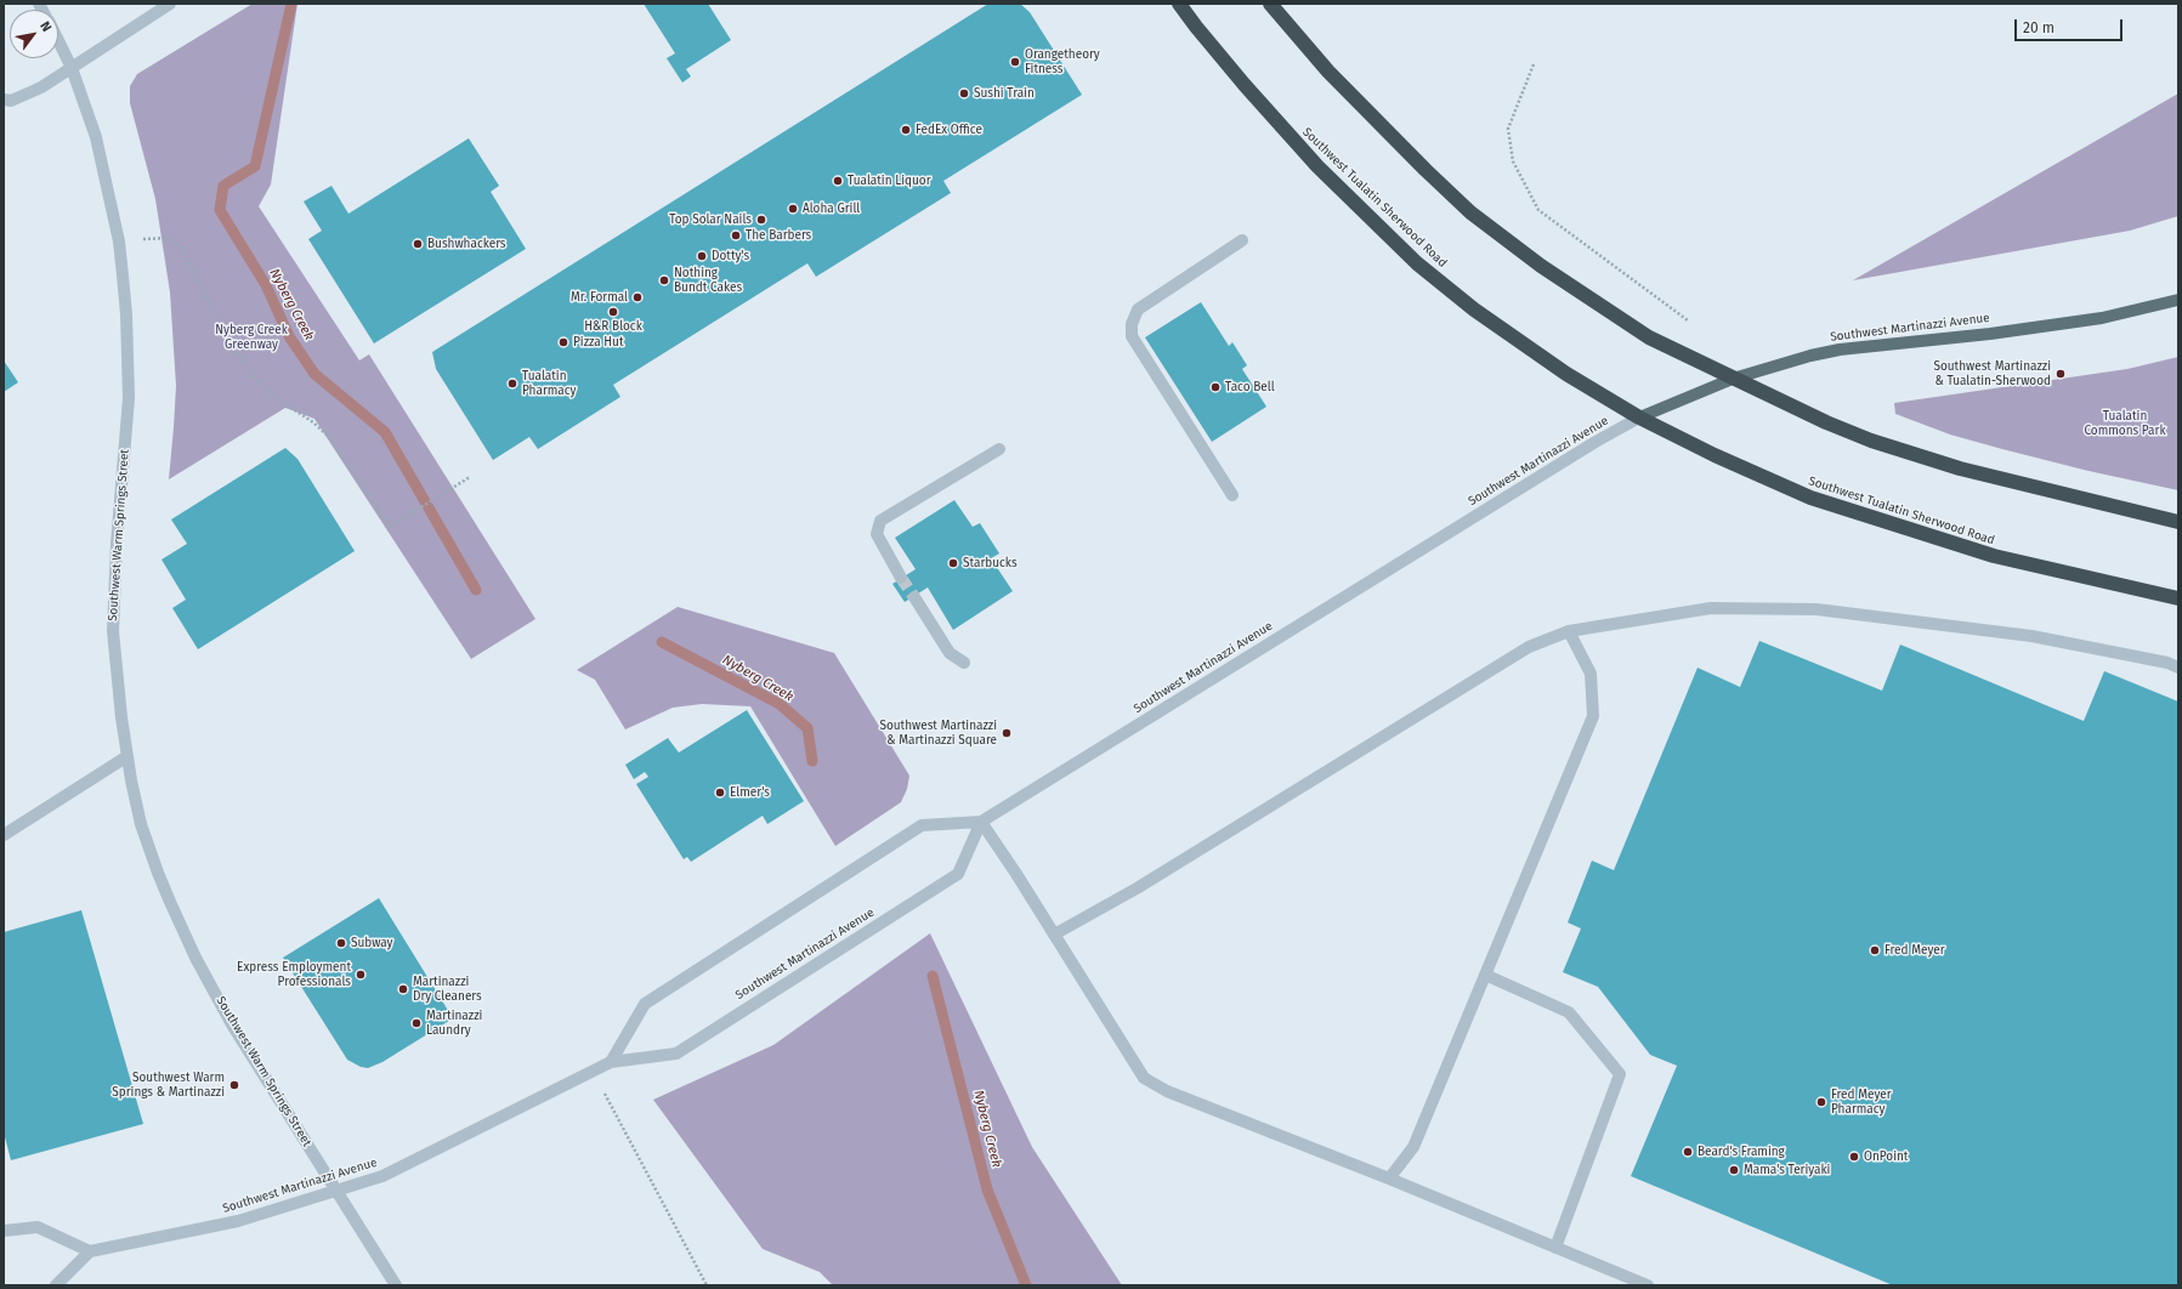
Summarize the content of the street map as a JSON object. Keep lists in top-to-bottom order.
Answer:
{
  "streets": {
    "highway": ["Southwest Tualatin Sherwood Road"],
    "main road": ["Southwest Martinazzi Avenue"],
    "street": ["Southwest Warm Springs Street"]
  },
  "crossings": [
    ["Southwest Tualatin Sherwood Road", "Southwest Martinazzi Avenue"],
    ["Southwest Martinazzi Avenue", "Southwest Warm Springs Street"]
  ],
  "water": ["Nyberg Creek"],
  "parks": ["Nyberg Creek Greenway", "Tualatin Commons Park"],
  "places": [
    "Orangetheory Fitness",
    "Sushi Train",
    "FedEx Office",
    "Tualatin Liquor",
    "Aloha Grill",
    "Top Solar Nails",
    "The Barbers",
    "Bushwhackers",
    "Dotty's",
    "Nothing Bundt Cakes",
    "Mr. Formal",
    "H&R Block",
    "Pizza Hut",
    "Southwest Martinazzi & Tualatin-Sherwood",
    "Tualatin Pharmacy",
    "Taco Bell",
    "Starbucks",
    "Southwest Martinazzi & Martinazzi Square",
    "Elmer's",
    "Subway",
    "Fred Meyer",
    "Express Employment Professionals",
    "Martinazzi Dry Cleaners",
    "Martinazzi Laundry",
    "Southwest Warm Springs & Martinazzi",
    "Fred Meyer Pharmacy",
    "Beard's Framing",
    "OnPoint",
    "Mama's Teriyaki"
  ],
  "scale_bar": "20 m",
  "north": "top right"
}
